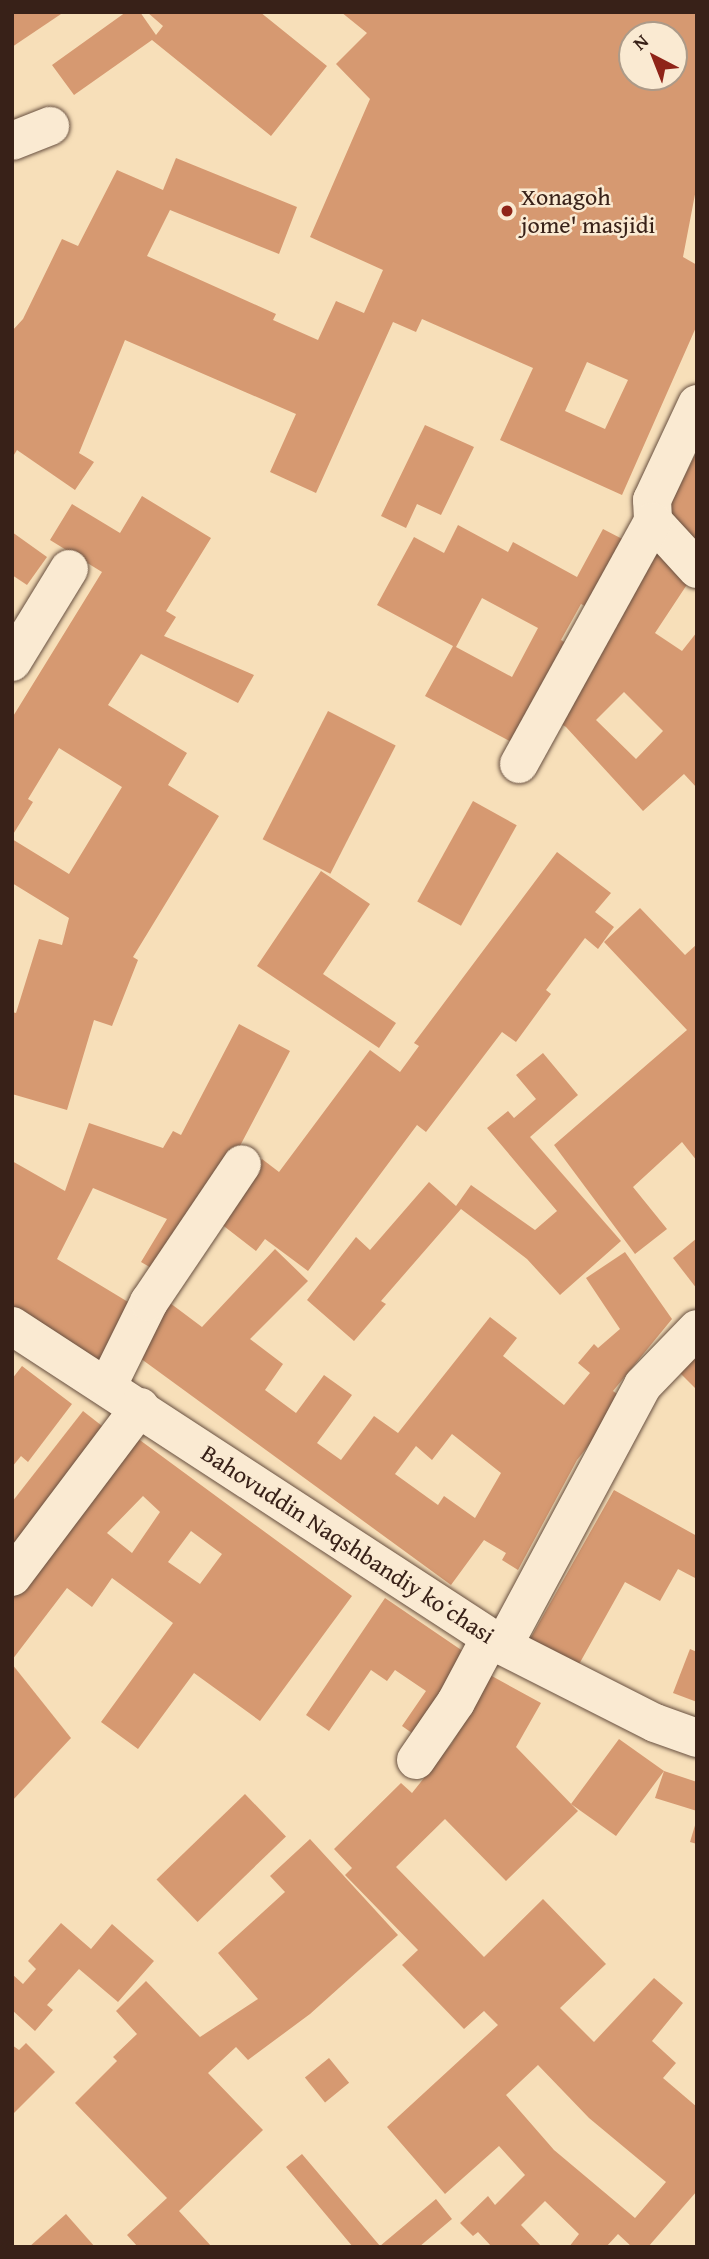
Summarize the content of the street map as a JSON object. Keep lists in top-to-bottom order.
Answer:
{
  "streets": {
    "street": ["Bahovuddin Naqshbandiy koʻchasi"]
  },
  "places": ["Xonagoh jome' masjidi"],
  "north": "top left"
}
